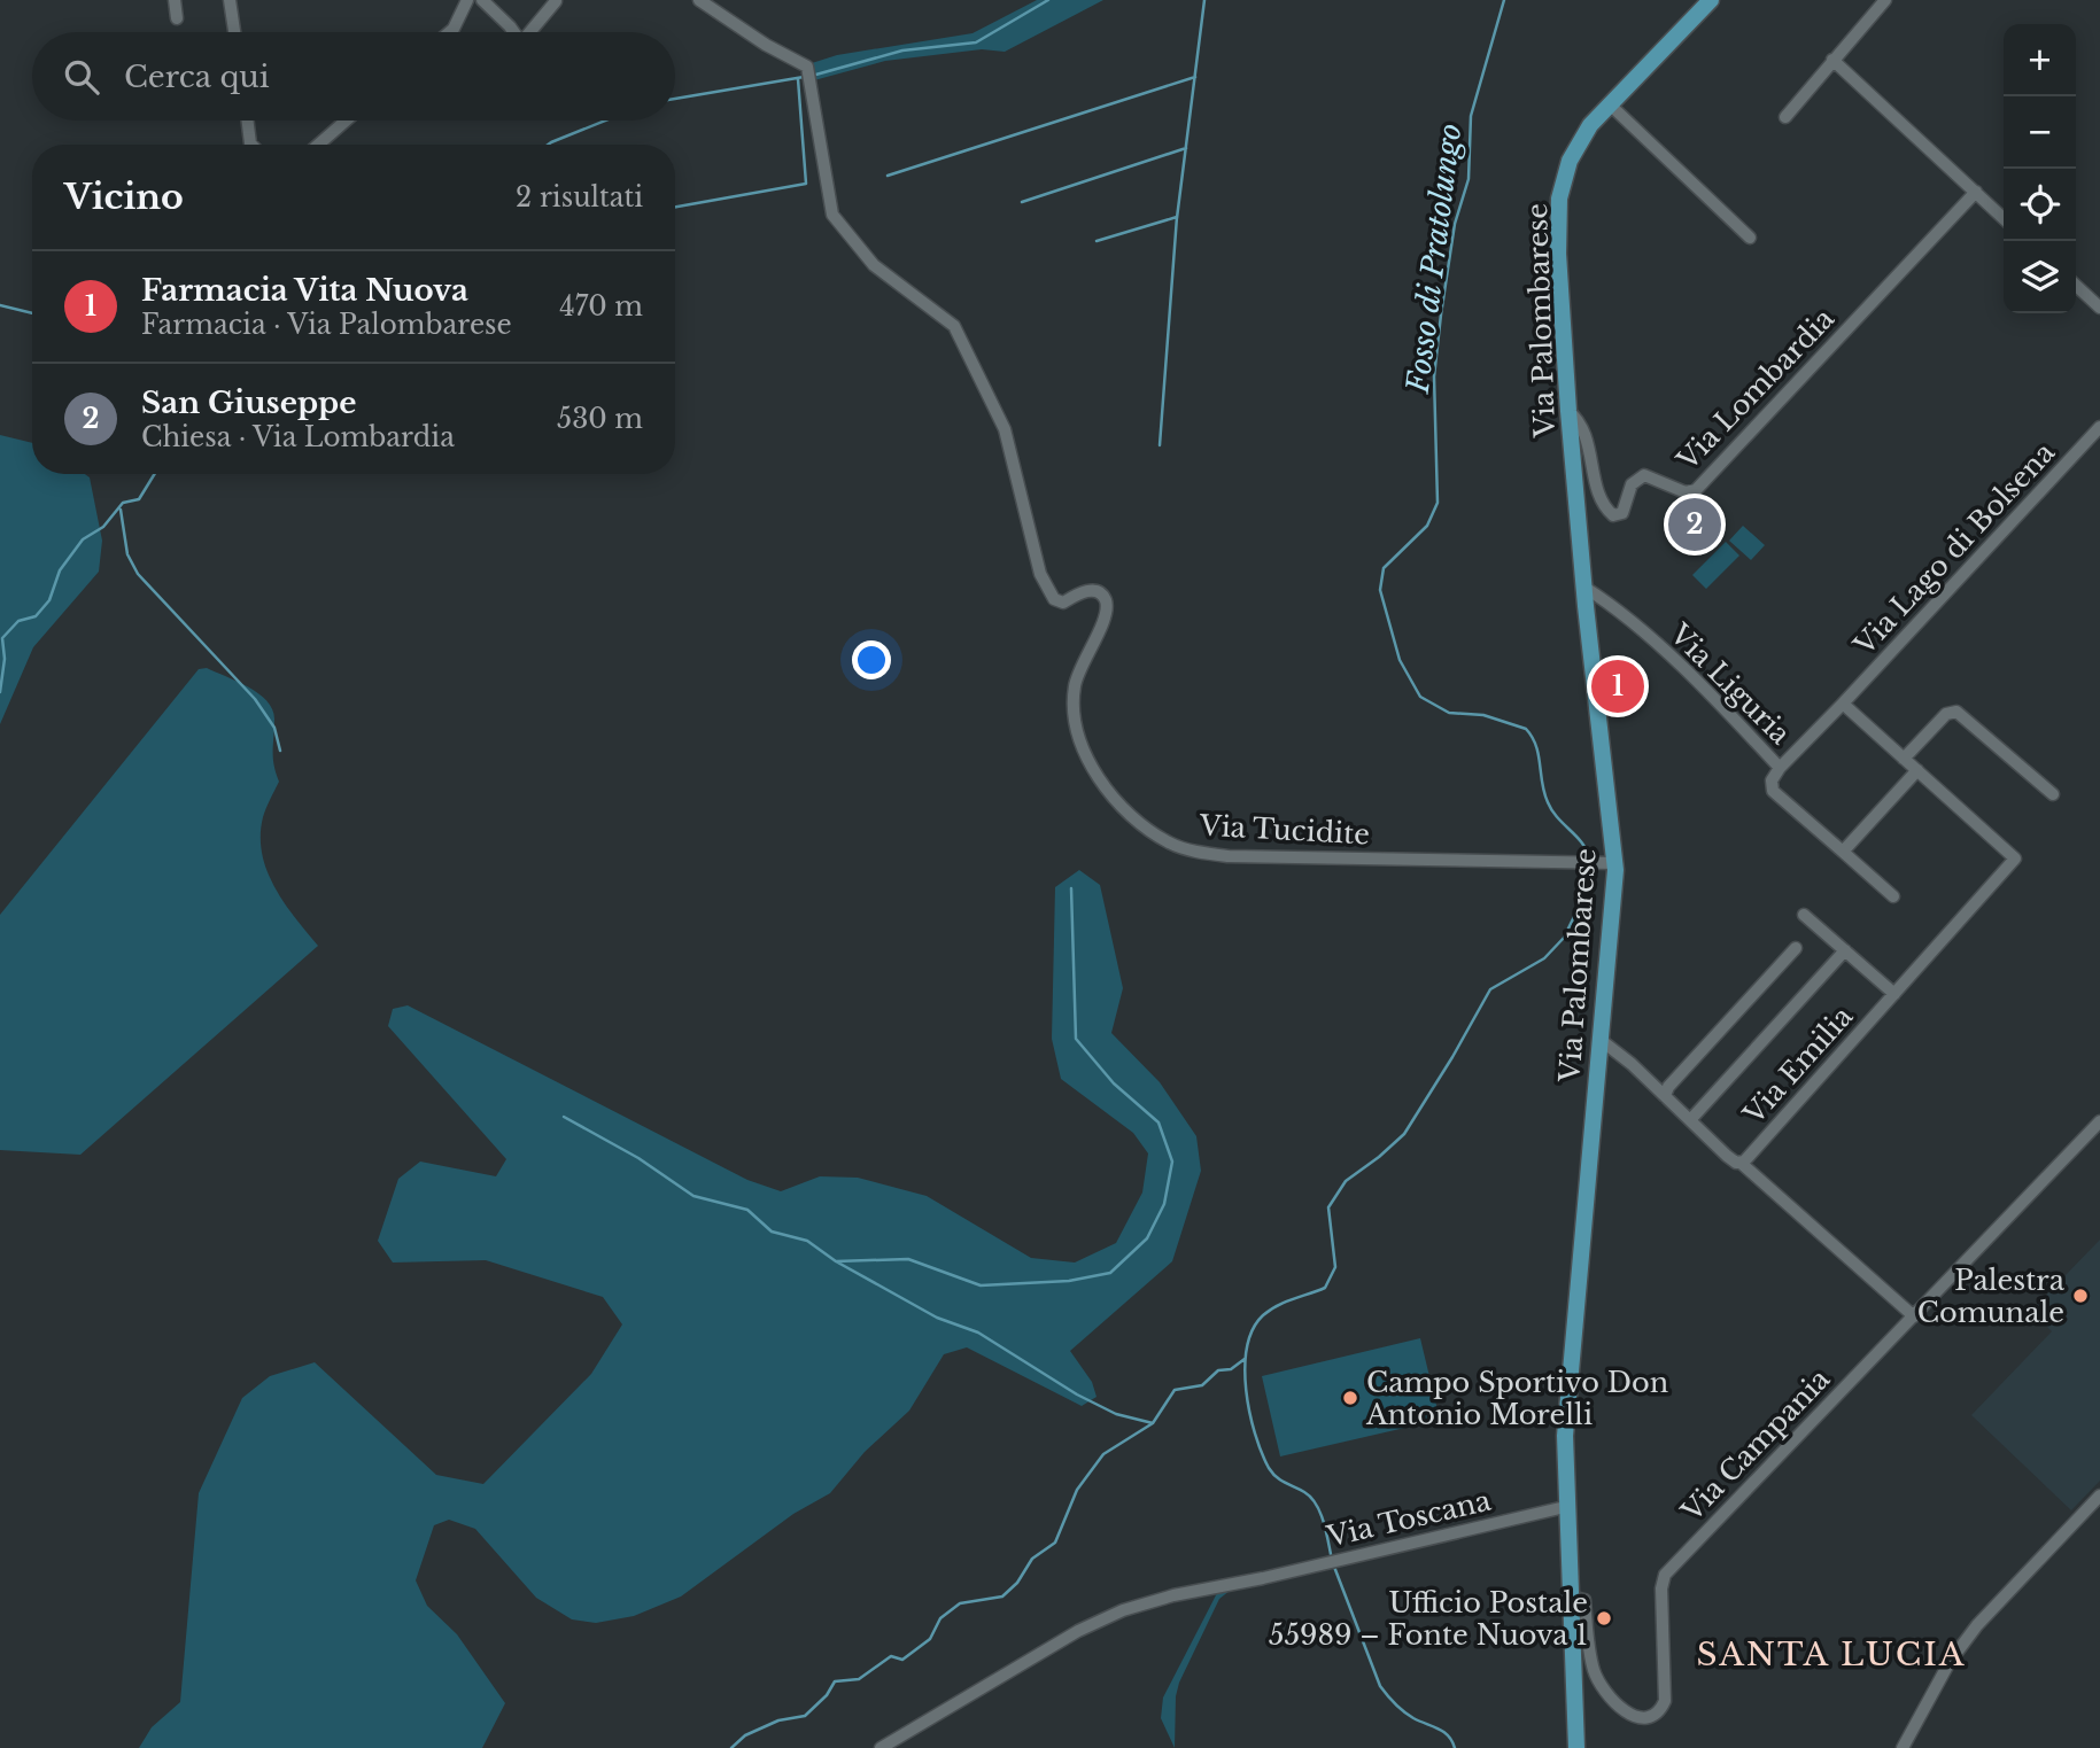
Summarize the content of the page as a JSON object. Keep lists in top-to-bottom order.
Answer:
{
  "streets": {
    "main road": ["Via Palombarese"],
    "street": [
      "Via Lombardia",
      "Via Lago di Bolsena",
      "Via Liguria",
      "Via Tucidite",
      "Via Emilia",
      "Via Campania",
      "Via Toscana"
    ]
  },
  "crossings": [
    ["Via Palombarese", "Via Lombardia"],
    ["Via Palombarese", "Via Liguria"],
    ["Via Palombarese", "Via Tucidite"],
    ["Via Palombarese", "Via Emilia"],
    ["Via Palombarese", "Via Campania"],
    ["Via Palombarese", "Via Toscana"],
    ["Via Lago di Bolsena", "Via Liguria"]
  ],
  "districts": ["SANTA LUCIA"],
  "water": ["Fosso di Pratolungo"],
  "places": ["Palestra Comunale", "Campo Sportivo Don Antonio Morelli", "Ufficio Postale 55989 – Fonte Nuova 1"],
  "page": {
    "map_buttons": ["+", "−"],
    "search": "Cerca qui",
    "heading": ["Vicino", "2 risultati"],
    "list": [
      {
        "mark": "1",
        "name": "Farmacia Vita Nuova",
        "note": "Farmacia · Via Palombarese",
        "value": "470 m"
      },
      {
        "mark": "2",
        "name": "San Giuseppe",
        "note": "Chiesa · Via Lombardia",
        "value": "530 m"
      }
    ],
    "pins": ["2", "1"]
  }
}
